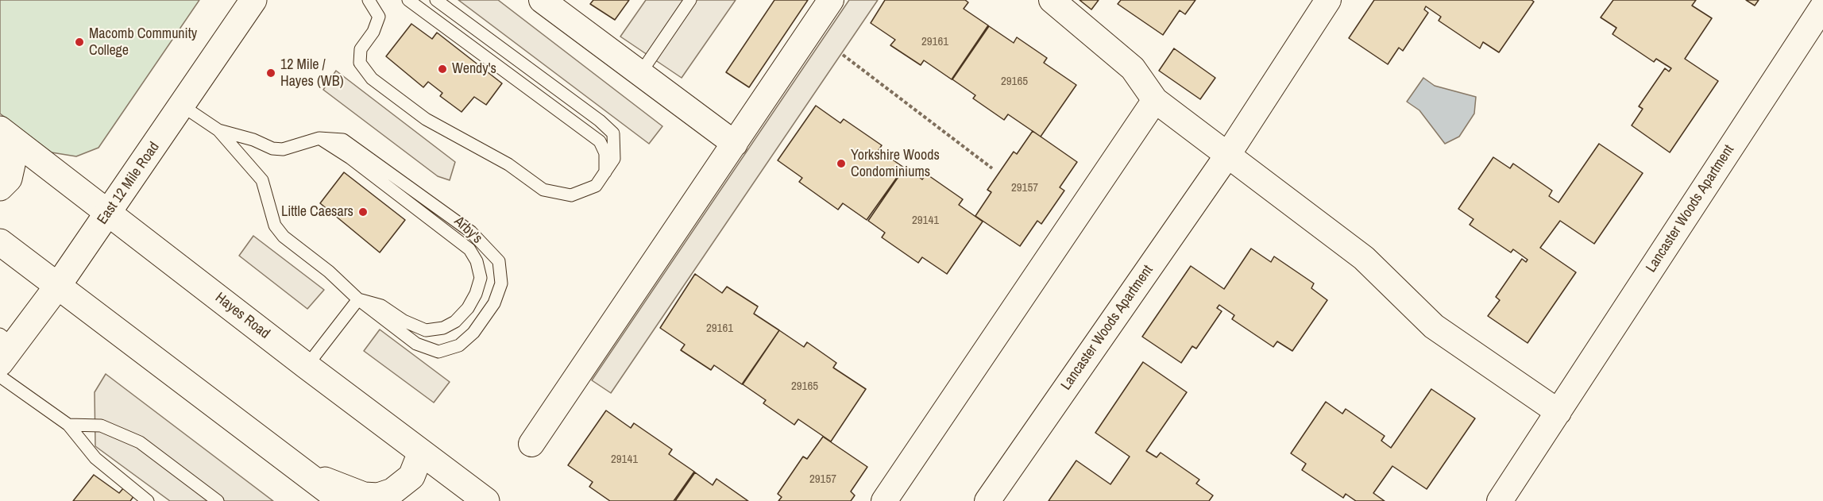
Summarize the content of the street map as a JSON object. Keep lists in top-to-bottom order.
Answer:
{
  "streets": {
    "street": ["East 12 Mile Road", "Lancaster Woods Apartment", "Hayes Road"],
    "lane": ["Arby's"]
  },
  "crossings": [
    ["East 12 Mile Road", "Hayes Road"]
  ],
  "places": [
    "Macomb Community College",
    "Wendy's",
    "12 Mile / Hayes (WB)",
    "Yorkshire Woods Condominiums",
    "Little Caesars"
  ],
  "house_numbers": [
    "29161",
    "29165",
    "29157",
    "29141",
    "29161",
    "29165",
    "29141",
    "29157"
  ]
}
